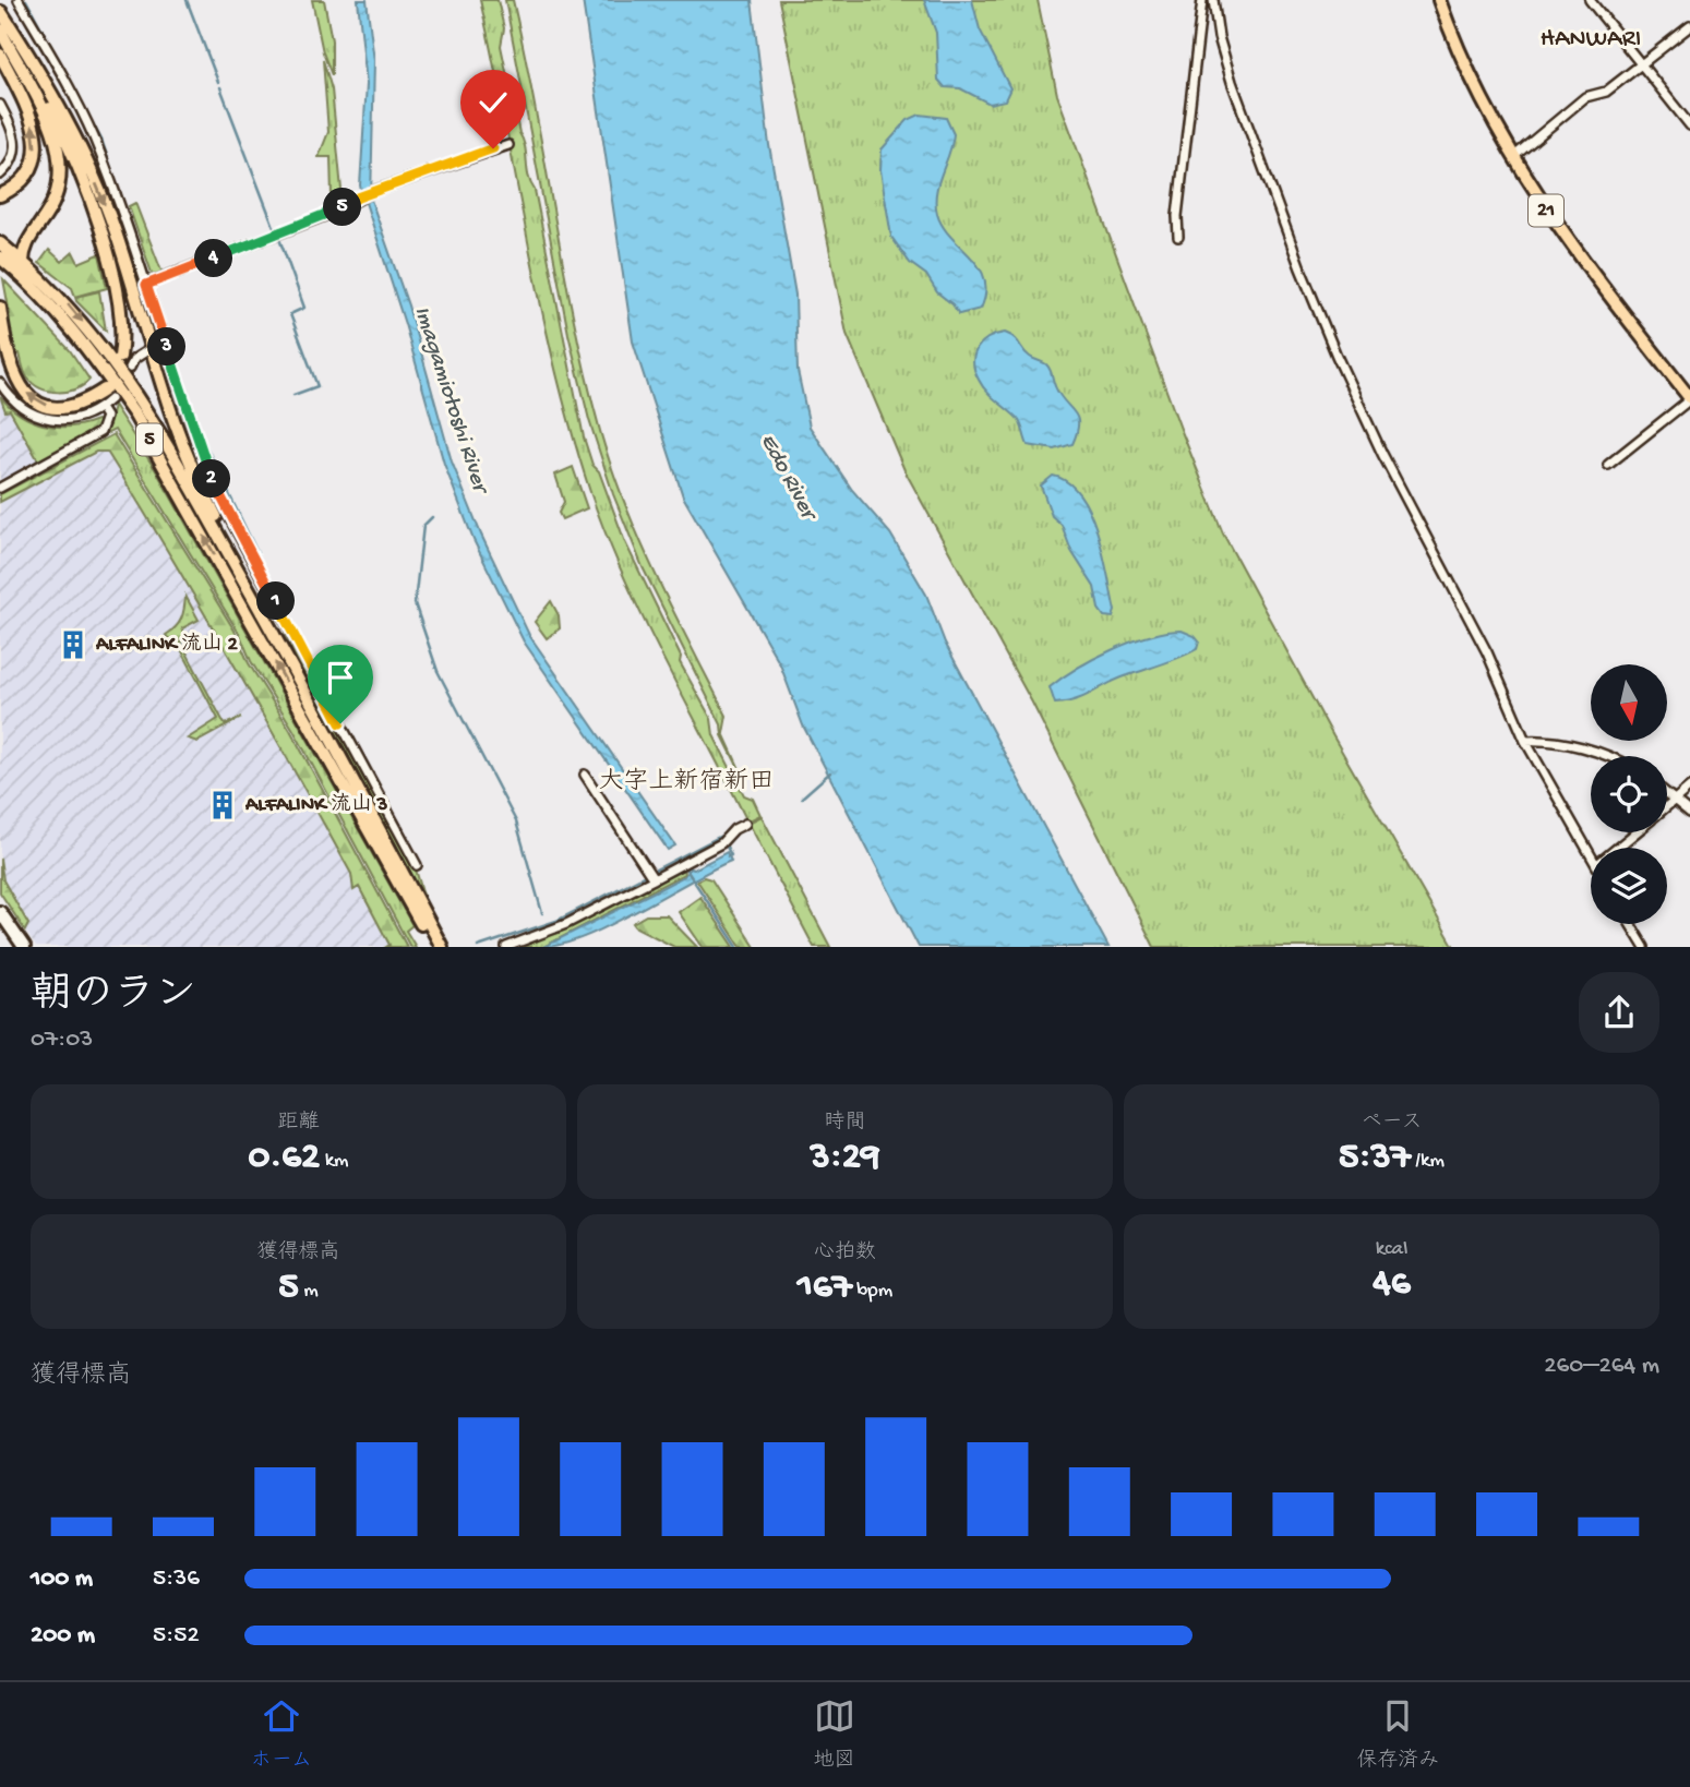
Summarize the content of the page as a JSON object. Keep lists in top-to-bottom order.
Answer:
{
  "streets": {
    "main road": ["21", "5"]
  },
  "districts": ["HANWARI", "大字上新宿新田"],
  "water": ["Imagamiotoshi River", "Edo River"],
  "places": {
    "building": ["ALFALINK 流山 2", "ALFALINK 流山 3"]
  },
  "north": "bottom",
  "page": {
    "pins": [
      "5",
      "4",
      "3",
      "2",
      "1"
    ],
    "heading": ["朝のラン", "07:03"],
    "stats": [
      ["距離", "0.62 km"],
      ["時間", "3:29"],
      ["ペース", "5:37 /km"],
      ["獲得標高", "5 m"],
      ["心拍数", "167 bpm"],
      ["kcal", "46"]
    ],
    "chart": ["獲得標高", "260–264 m"],
    "list": [
      {
        "name": "100 m",
        "note": "5:36"
      },
      {
        "name": "200 m",
        "note": "5:52"
      }
    ],
    "tabs": ["ホーム", "地図", "保存済み"]
  }
}
